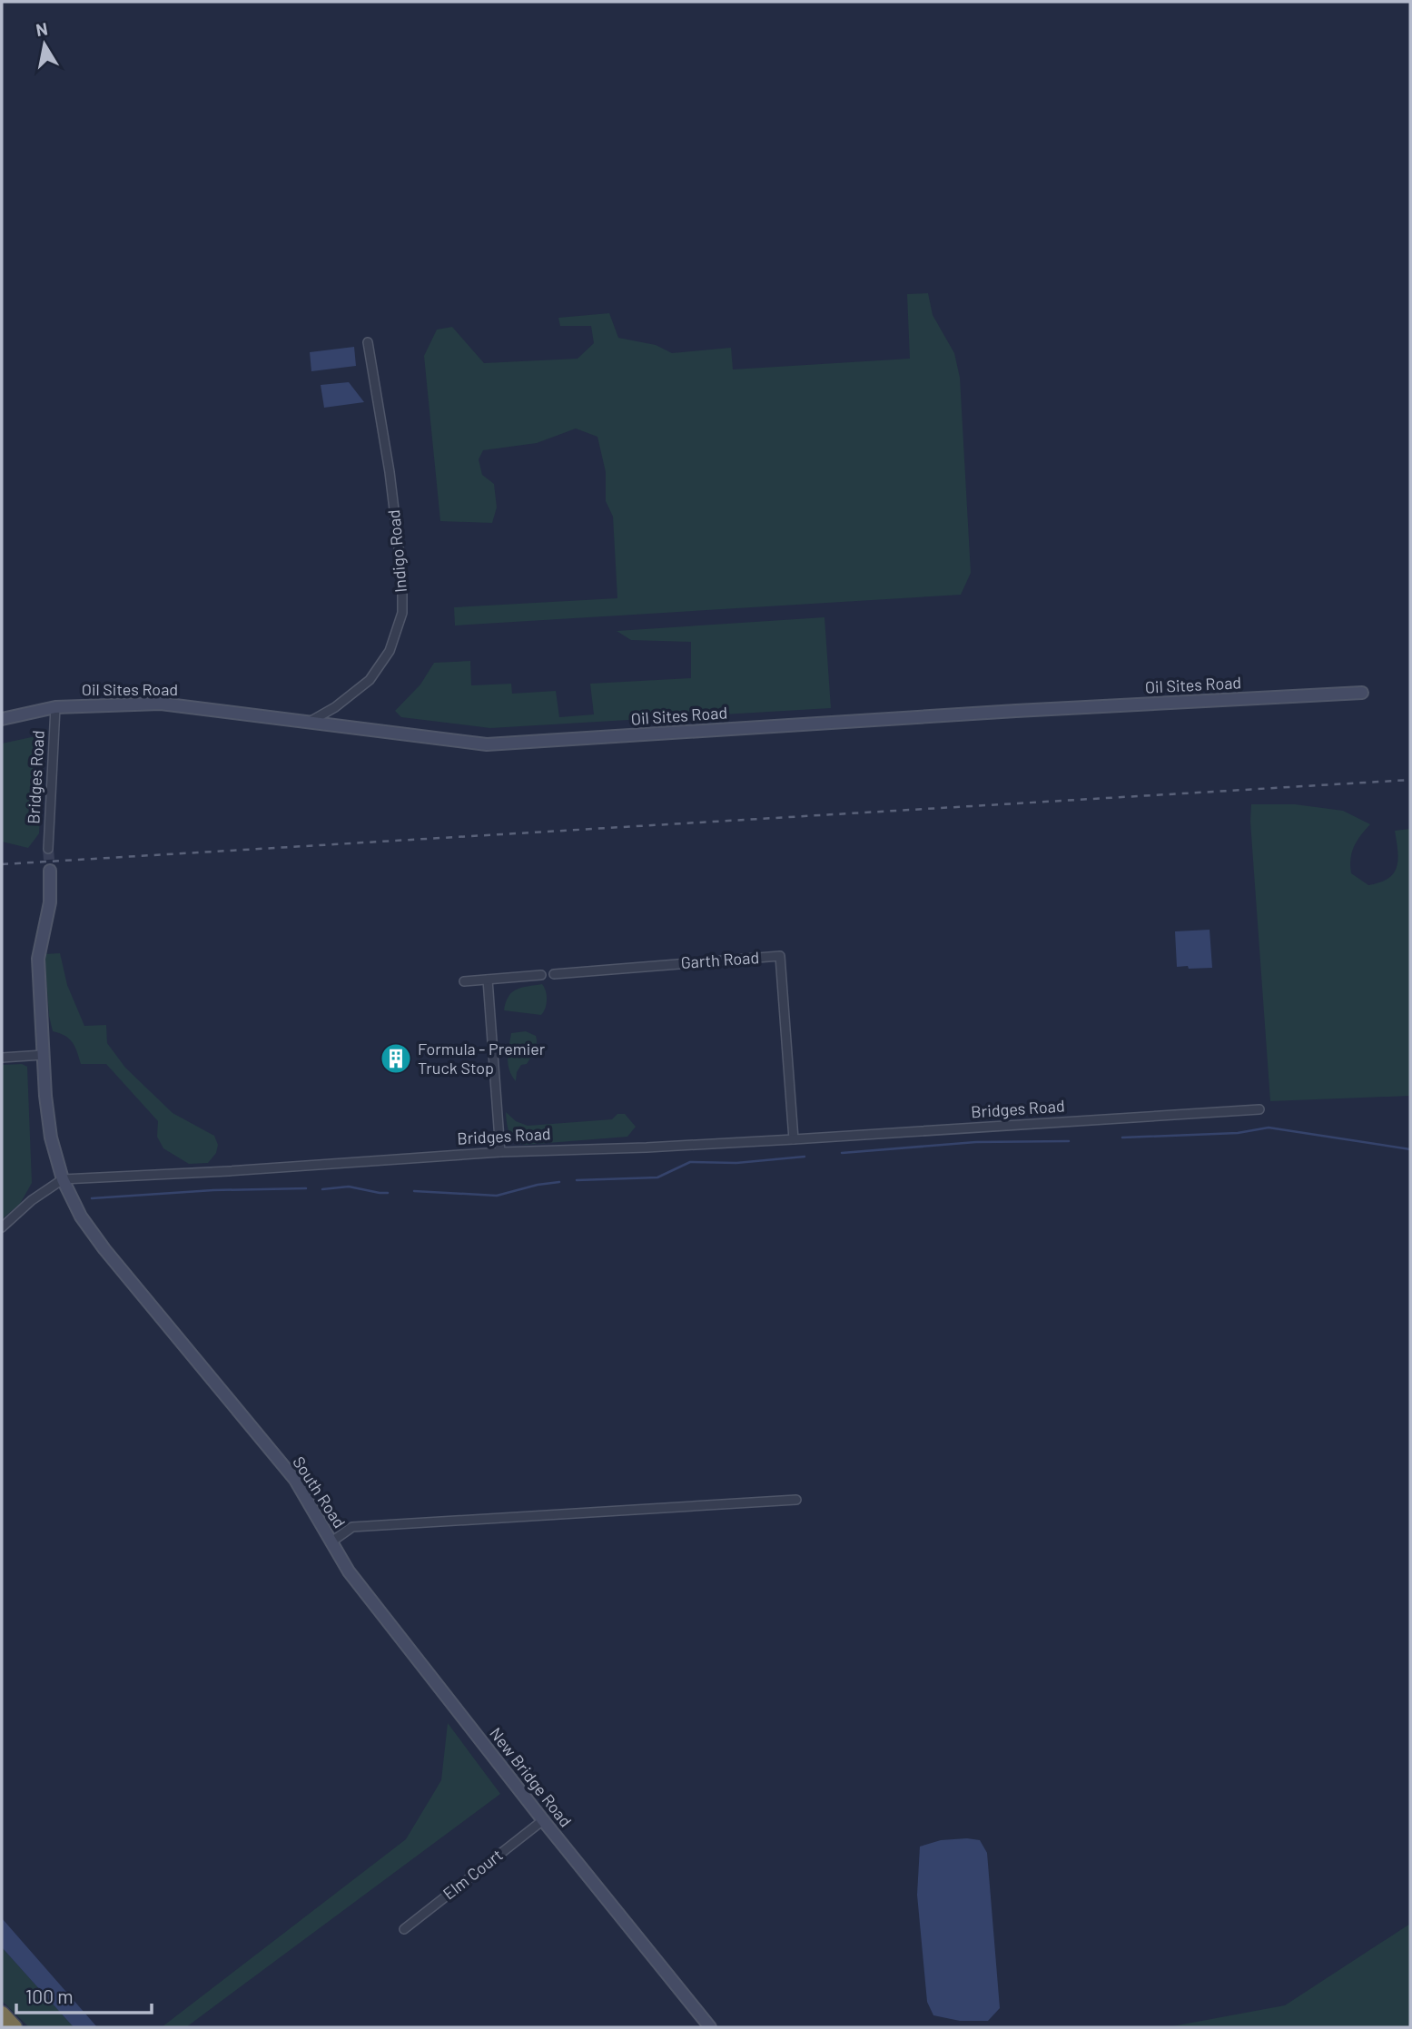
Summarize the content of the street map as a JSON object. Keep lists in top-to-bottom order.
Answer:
{
  "streets": {
    "street": [
      "Indigo Road",
      "Oil Sites Road",
      "Bridges Road",
      "Garth Road",
      "South Road",
      "New Bridge Road",
      "Elm Court"
    ]
  },
  "crossings": [
    ["Indigo Road", "Oil Sites Road"],
    ["Oil Sites Road", "Bridges Road"],
    ["Bridges Road", "Garth Road"],
    ["Bridges Road", "South Road"],
    ["South Road", "New Bridge Road"],
    ["New Bridge Road", "Elm Court"]
  ],
  "places": {
    "building": ["Formula - Premier Truck Stop"]
  },
  "scale_bar": "100 m",
  "north": "top"
}
